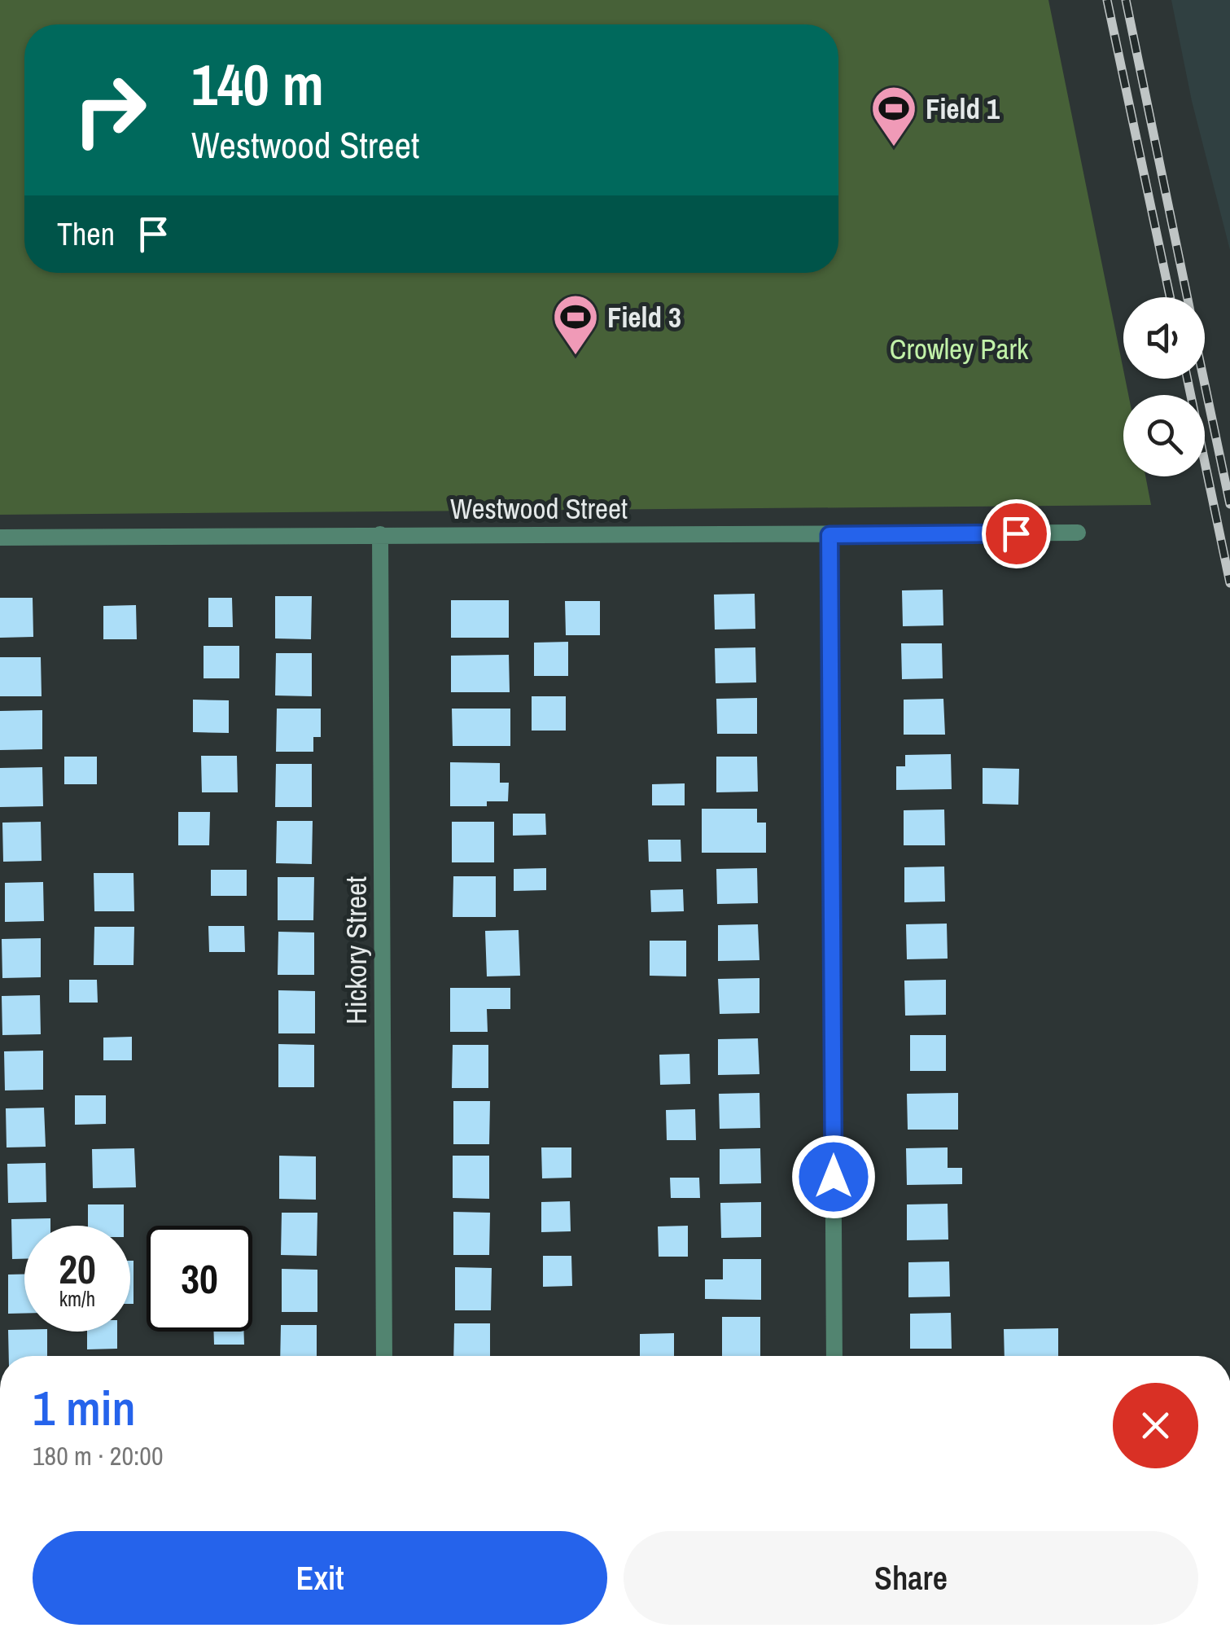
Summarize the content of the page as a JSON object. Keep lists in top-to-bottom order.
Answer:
{
  "streets": {
    "street": ["Westwood Street", "Hickory Street"]
  },
  "crossings": [
    ["Westwood Street", "Hickory Street"]
  ],
  "parks": ["Crowley Park"],
  "places": {
    "sports": ["Field 1", "Field 3"]
  },
  "page": {
    "turn": ["140 m", "Westwood Street"],
    "then": "Then",
    "speed": "20 km/h",
    "limit": "30",
    "heading": ["1 min", "180 m · 20:00"],
    "buttons": ["Exit", "Share"]
  }
}
